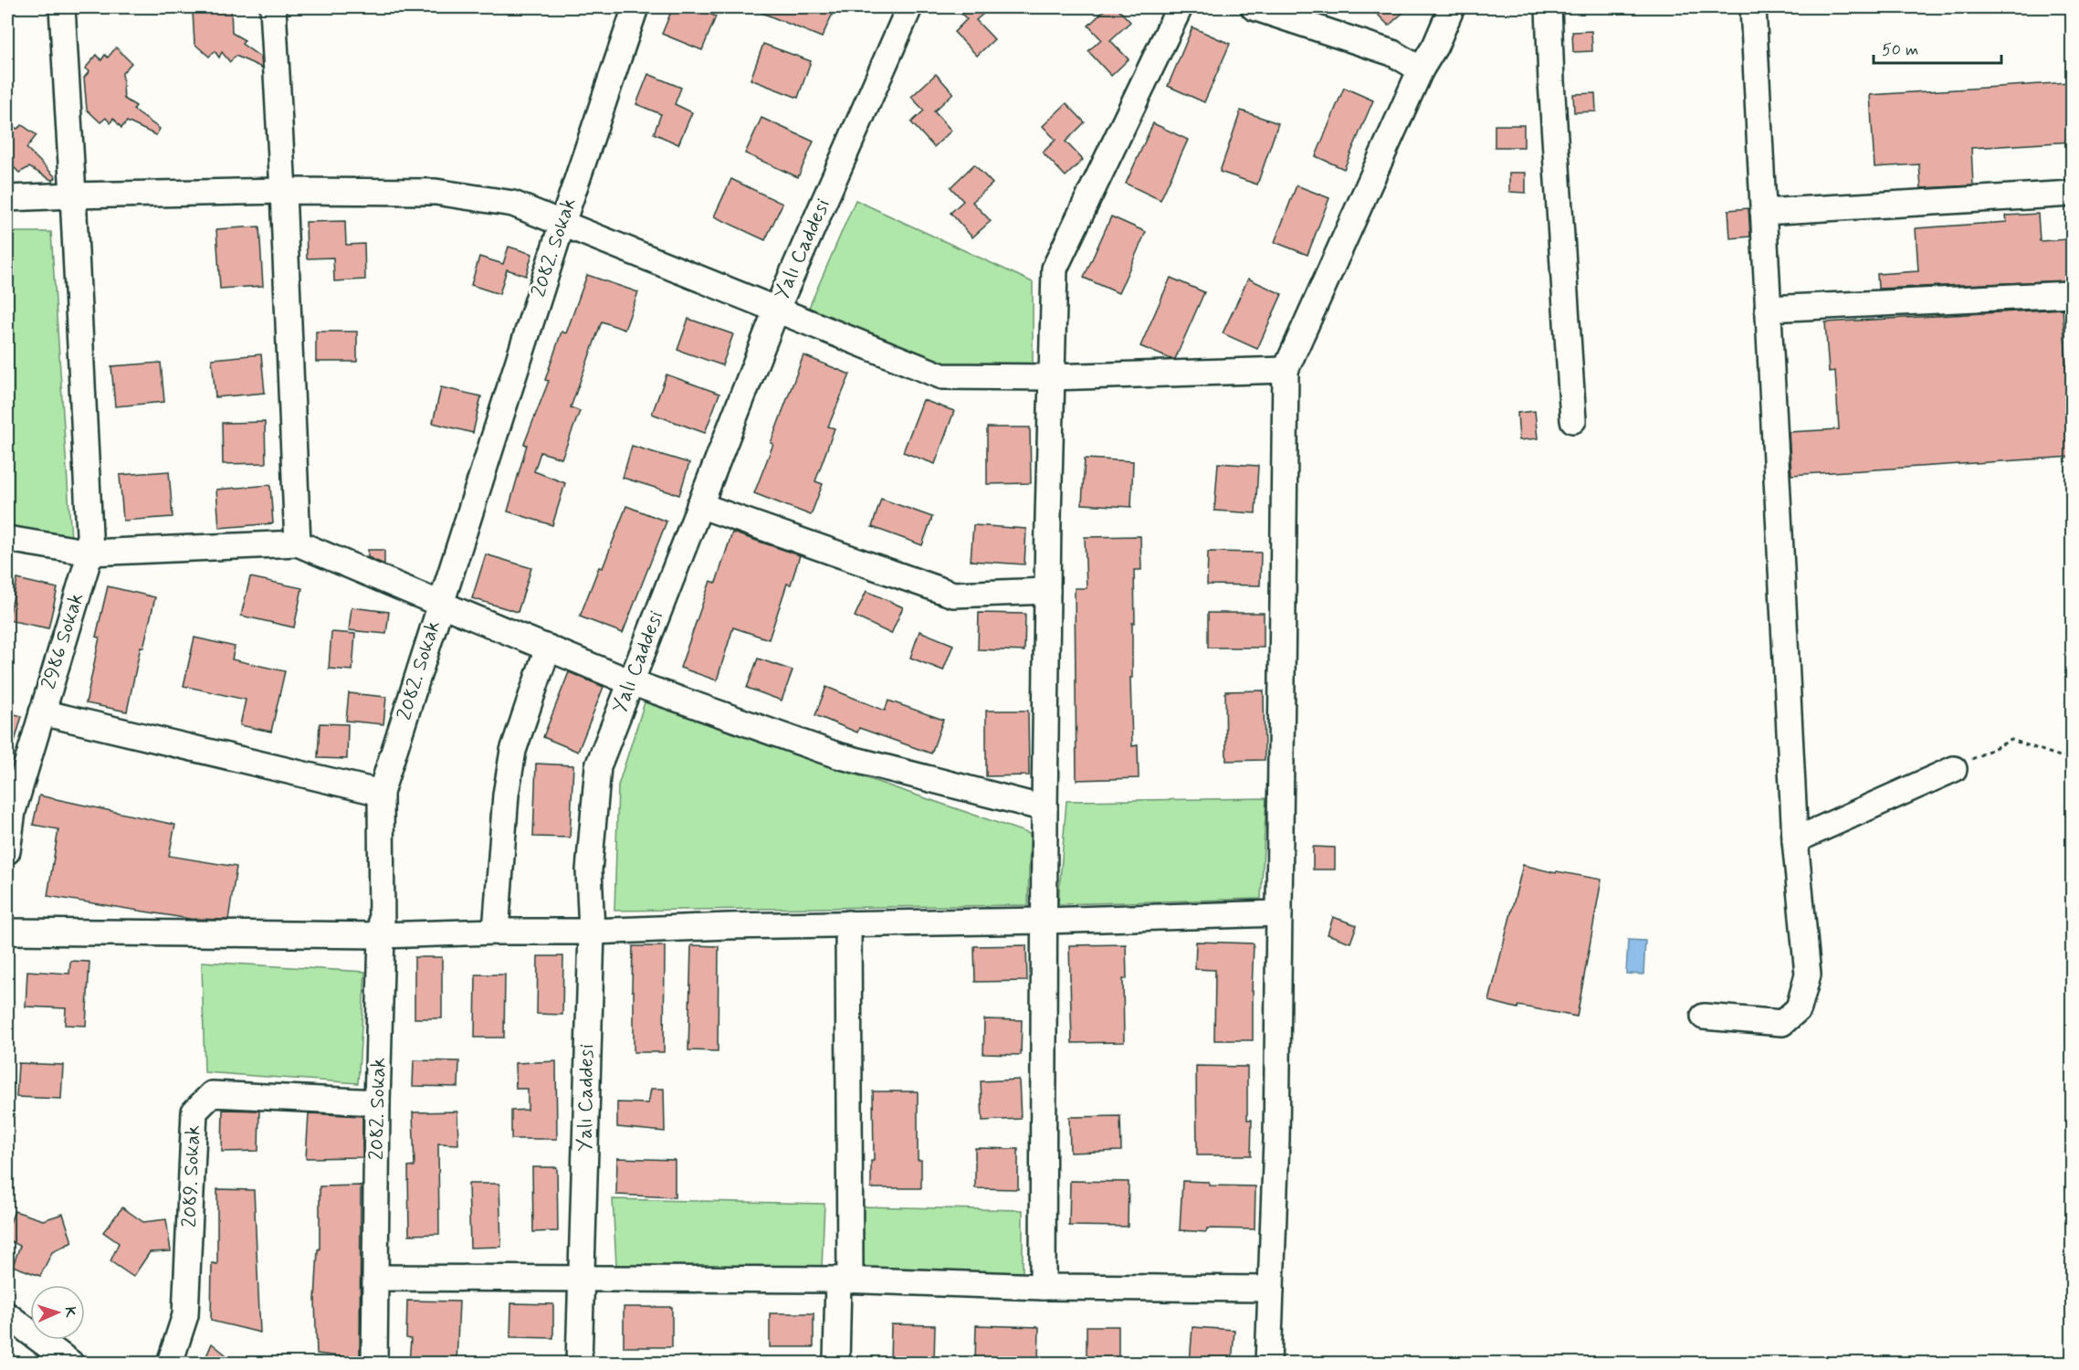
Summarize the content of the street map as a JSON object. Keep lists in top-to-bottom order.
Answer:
{
  "streets": {
    "street": [
      "2082. Sokak",
      "Yalı Caddesi",
      "2986 Sokak",
      "2089. Sokak"
    ]
  },
  "crossings": [
    ["2082. Sokak", "2089. Sokak"]
  ],
  "scale_bar": "50 m",
  "north": "right"
}
